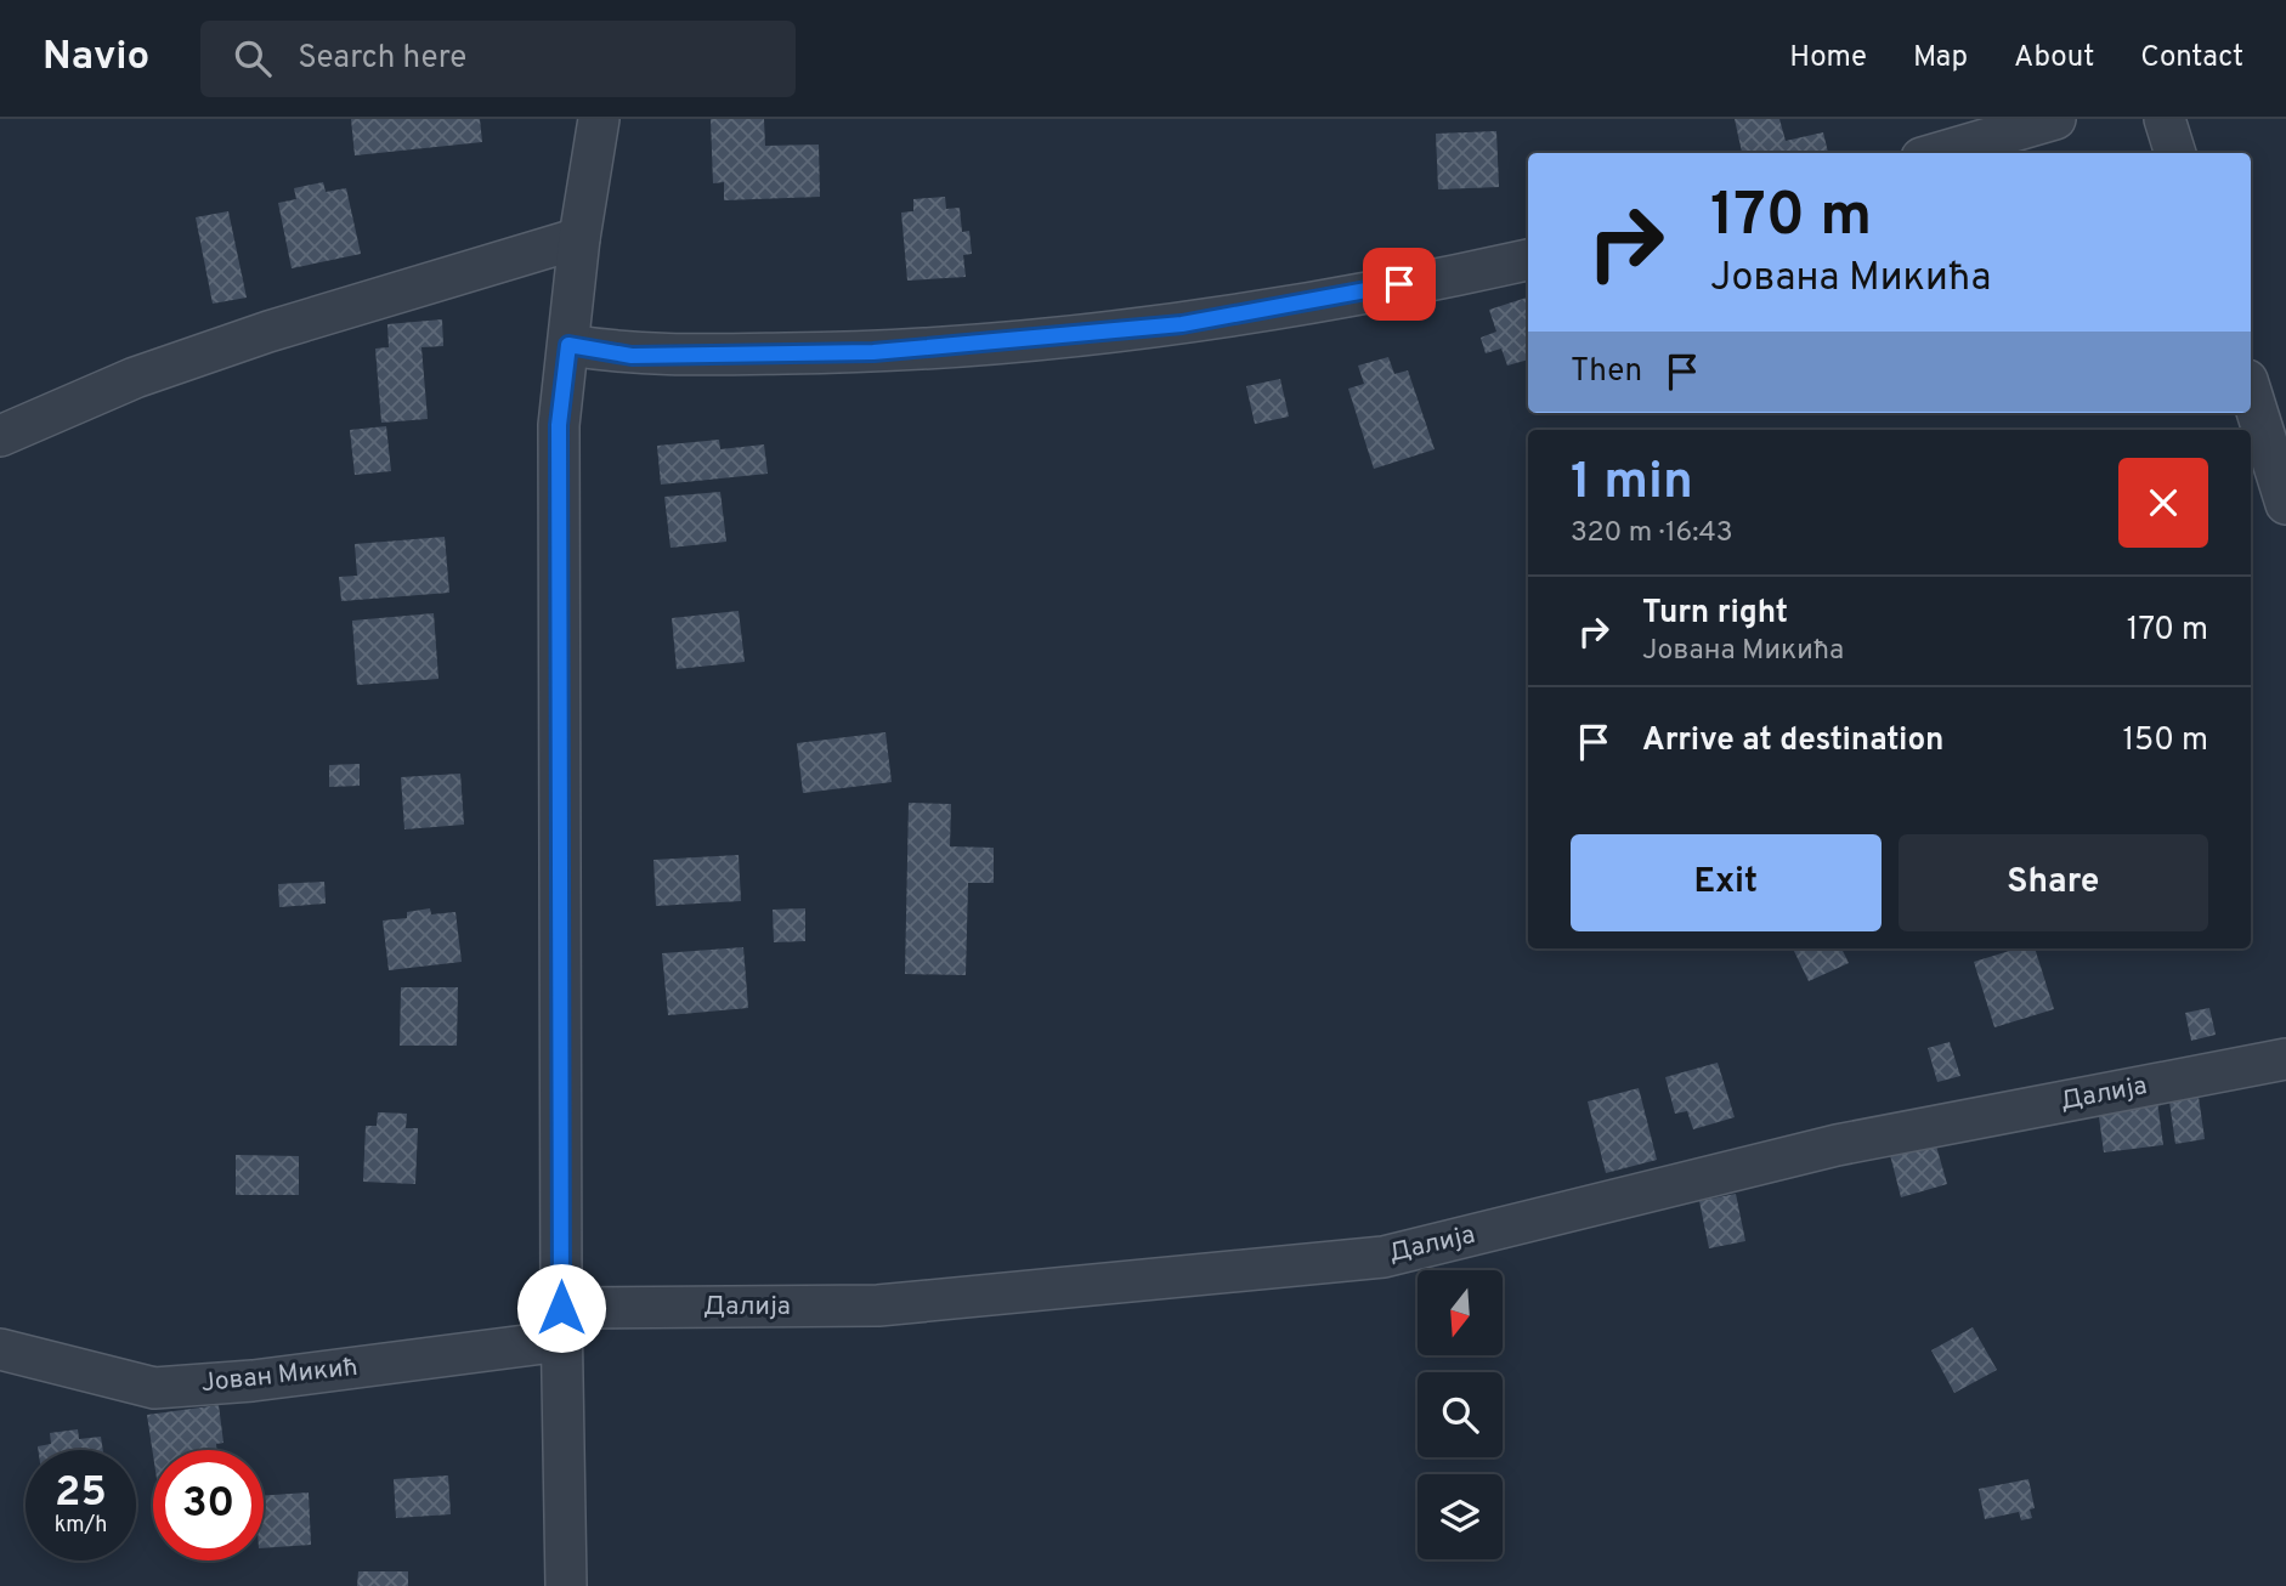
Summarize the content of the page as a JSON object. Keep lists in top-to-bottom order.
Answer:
{
  "streets": {
    "street": ["Далија", "Јован Микић"]
  },
  "crossings": [
    ["Далија", "Јован Микић"]
  ],
  "north": "bottom",
  "page": {
    "header": "Navio",
    "search": "Search here",
    "nav": [
      "Home",
      "Map",
      "About",
      "Contact"
    ],
    "turn": ["170 m", "Јована Микића"],
    "then": "Then",
    "heading": ["1 min", "320 m · 16:43"],
    "list": [
      {
        "name": "Turn right",
        "note": "Јована Микића",
        "value": "170 m"
      },
      {
        "name": "Arrive at destination",
        "value": "150 m"
      }
    ],
    "buttons": ["Exit", "Share"],
    "speed": "25 km/h",
    "limit": "30"
  }
}
